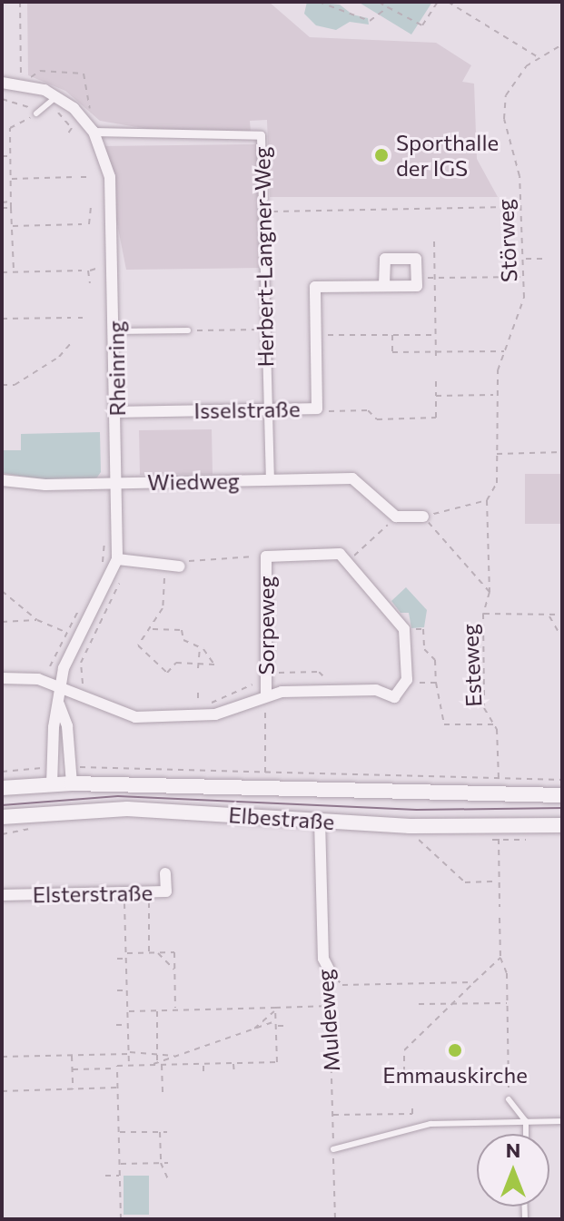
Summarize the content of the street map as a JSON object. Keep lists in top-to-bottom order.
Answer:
{
  "streets": {
    "street": [
      "Herbert-Langner-Weg",
      "Rheinring",
      "Isselstraße",
      "Wiedweg",
      "Sorpeweg",
      "Elbestraße",
      "Elsterstraße",
      "Muldeweg"
    ],
    "path": ["Störweg", "Esteweg"]
  },
  "crossings": [
    ["Störweg", "Esteweg"],
    ["Herbert-Langner-Weg", "Rheinring"],
    ["Herbert-Langner-Weg", "Isselstraße"],
    ["Herbert-Langner-Weg", "Wiedweg"],
    ["Rheinring", "Isselstraße"],
    ["Rheinring", "Wiedweg"],
    ["Rheinring", "Elbestraße"],
    ["Esteweg", "Elbestraße"],
    ["Elbestraße", "Muldeweg"]
  ],
  "places": ["Sporthalle der IGS", "Emmauskirche"],
  "north": "top"
}
